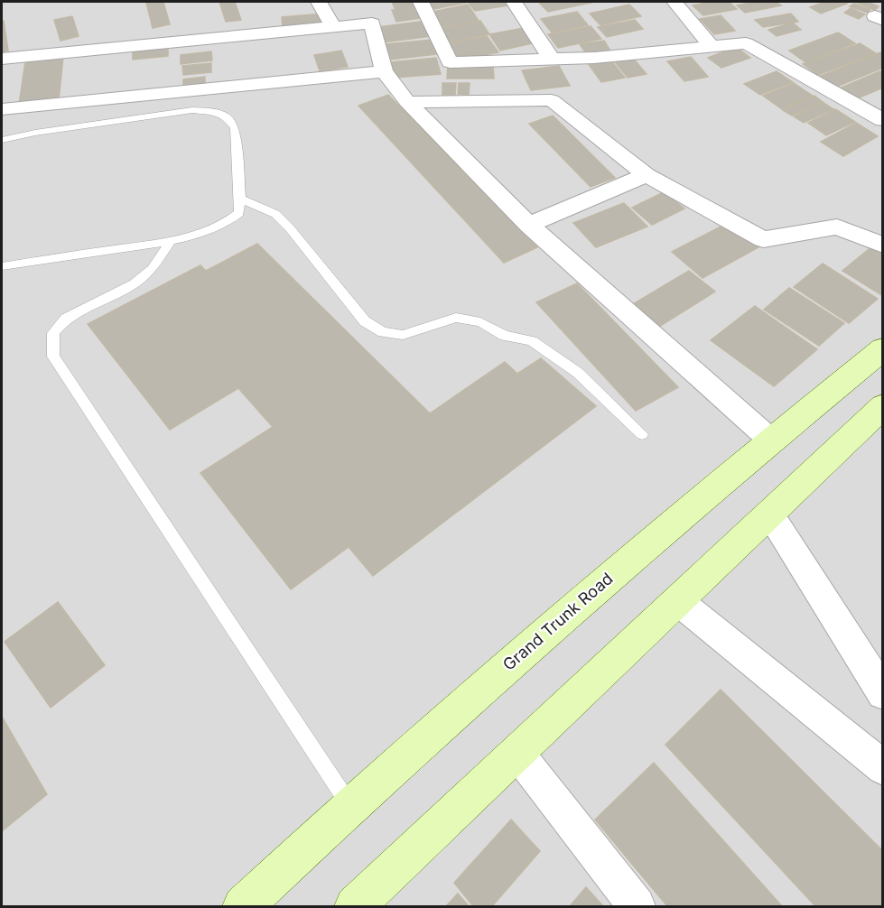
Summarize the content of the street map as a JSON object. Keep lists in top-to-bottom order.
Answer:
{
  "streets": {
    "main road": ["Grand Trunk Road"]
  }
}
